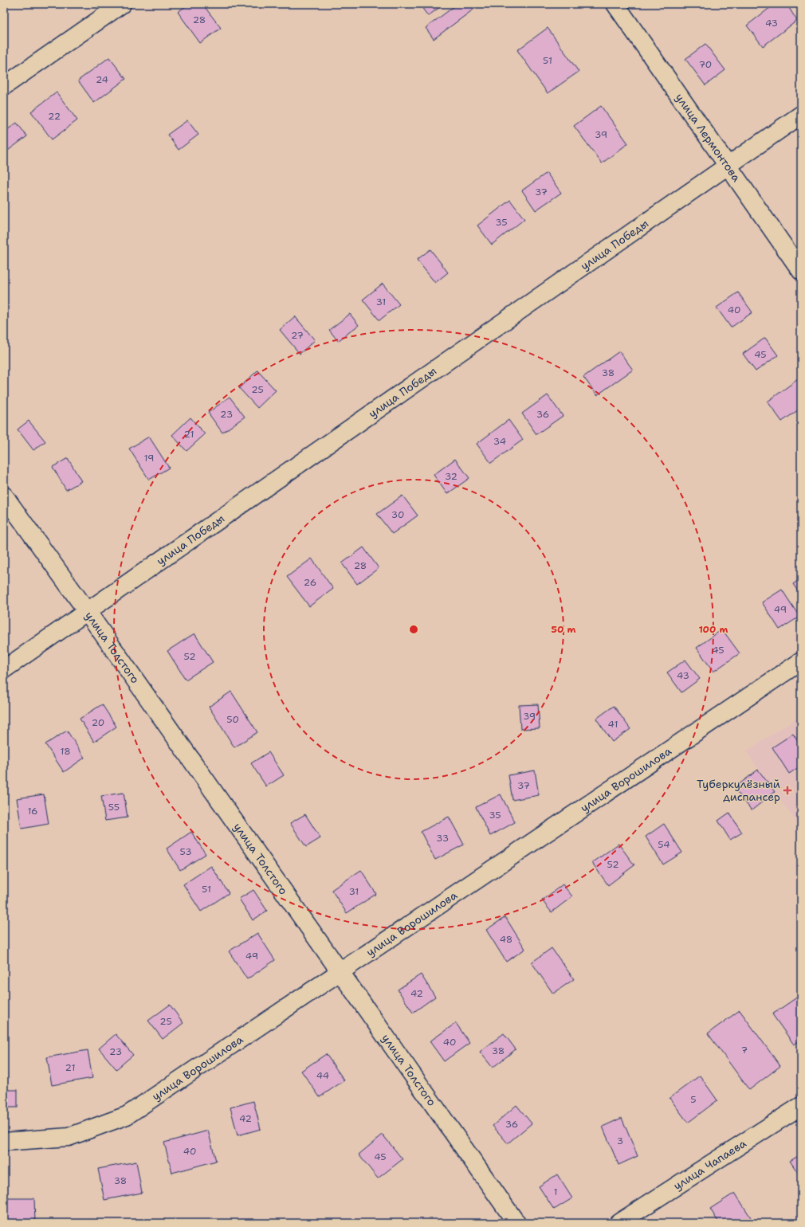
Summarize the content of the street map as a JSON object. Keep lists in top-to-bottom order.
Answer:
{
  "streets": {
    "street": [
      "улица Лермонтова",
      "улица Победы",
      "улица Толстого",
      "улица Ворошилова",
      "улица Чапаева"
    ]
  },
  "crossings": [
    ["улица Лермонтова", "улица Победы"],
    ["улица Победы", "улица Толстого"],
    ["улица Толстого", "улица Ворошилова"]
  ],
  "places": {
    "health": ["Туберкулёзный диспансер"]
  },
  "house_numbers": [
    "28",
    "43",
    "51",
    "70",
    "24",
    "22",
    "39",
    "37",
    "35",
    "31",
    "40",
    "27",
    "45",
    "38",
    "25",
    "23",
    "36",
    "21",
    "34",
    "19",
    "32",
    "30",
    "28",
    "26",
    "49",
    "45",
    "52",
    "43",
    "39",
    "50",
    "20",
    "41",
    "18",
    "37",
    "55",
    "16",
    "35",
    "33",
    "54",
    "53",
    "52",
    "51",
    "31",
    "48",
    "49",
    "42",
    "25",
    "40",
    "7",
    "38",
    "23",
    "21",
    "44",
    "5",
    "42",
    "36",
    "3",
    "40",
    "45",
    "38",
    "1"
  ],
  "rings": ["50 m", "100 m"]
}
